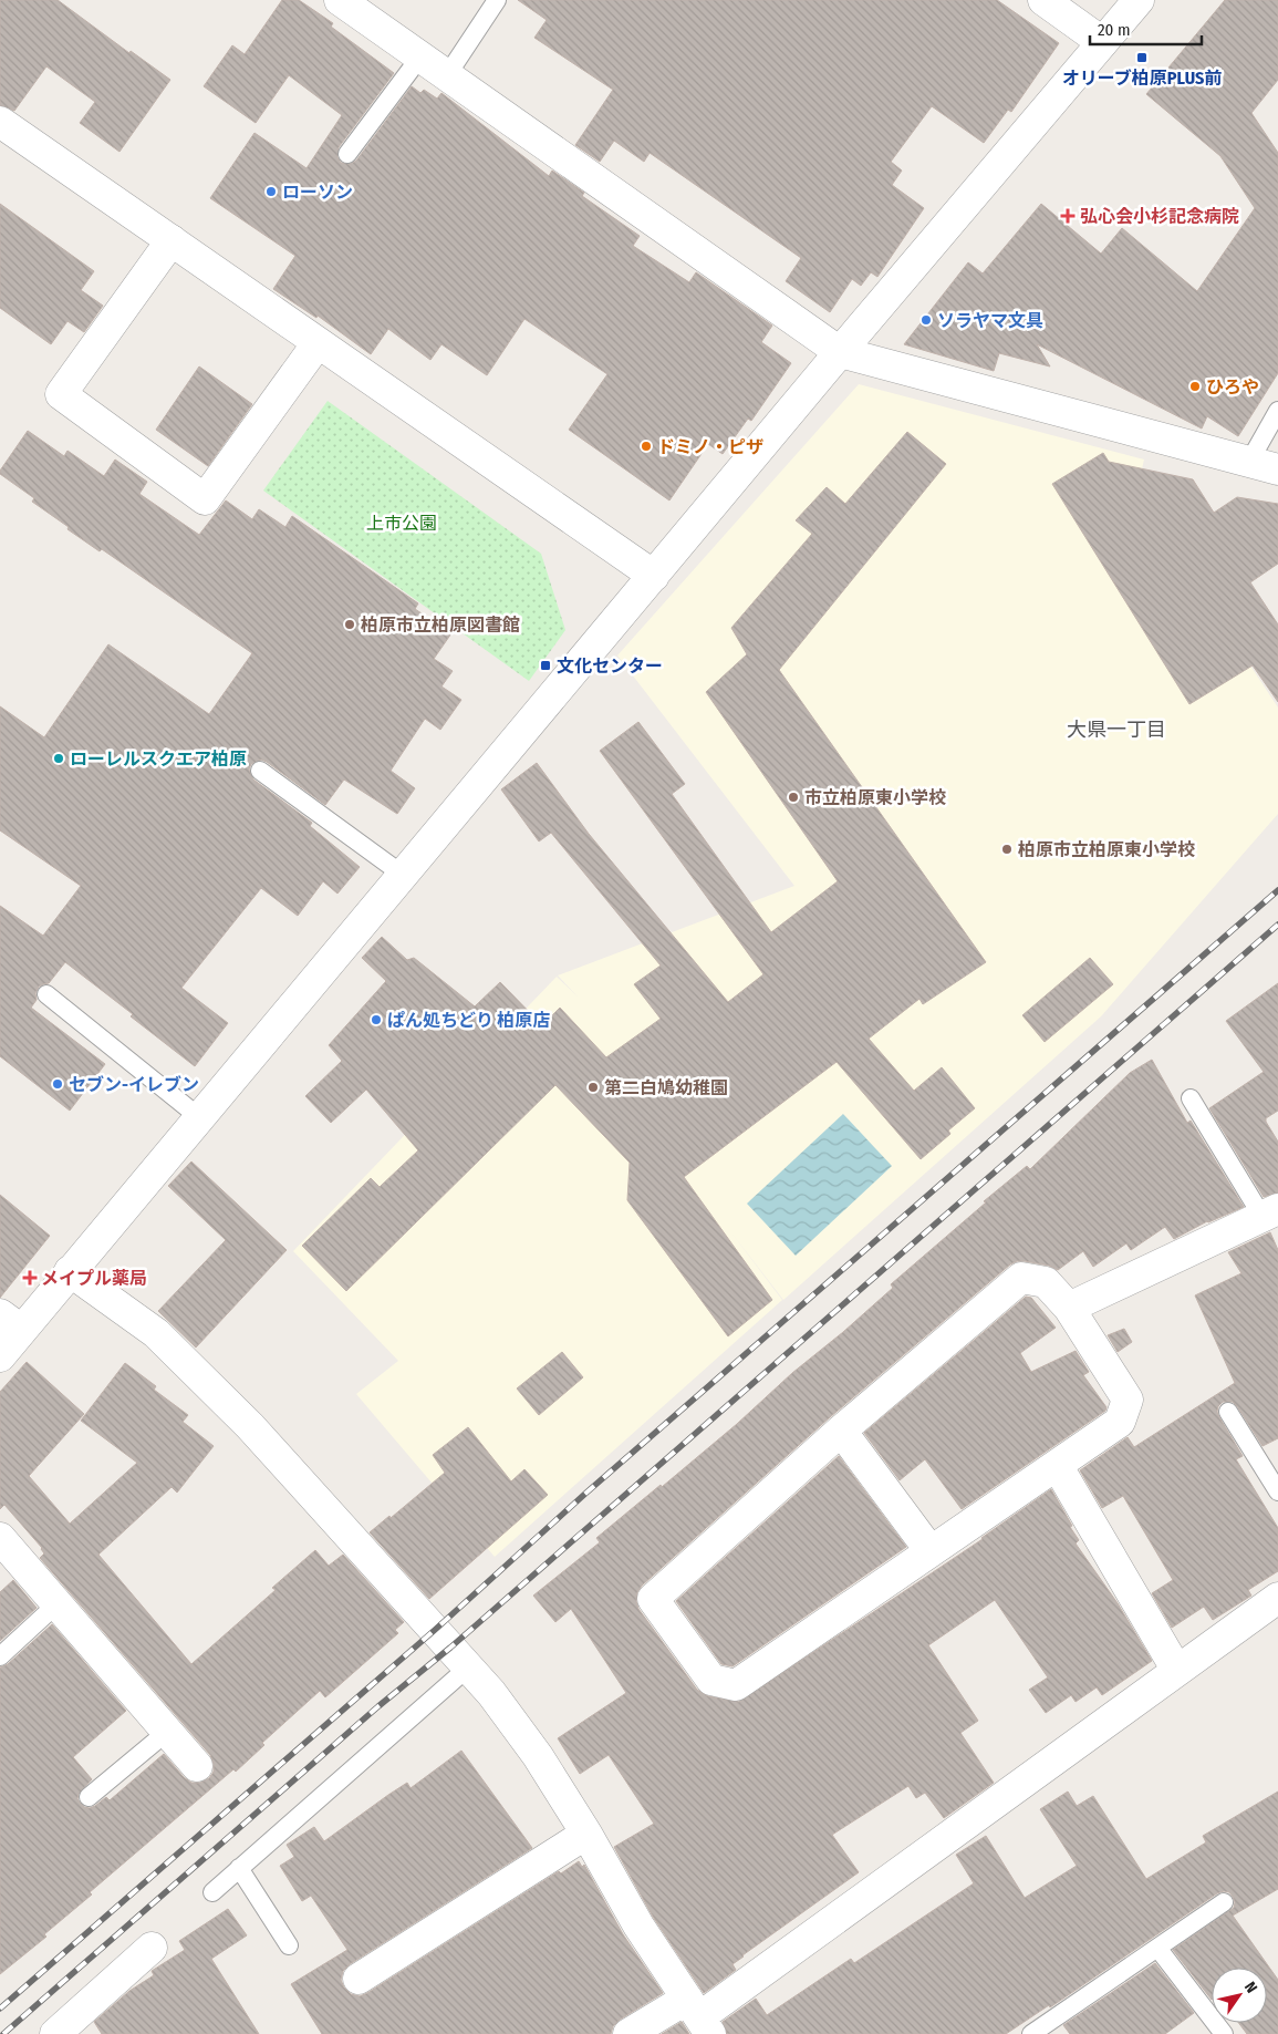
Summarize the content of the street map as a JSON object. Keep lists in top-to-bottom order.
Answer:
{
  "districts": ["大県一丁目"],
  "parks": ["上市公園"],
  "places": {
    "transit": ["オリーブ柏原PLUS前", "文化センター"],
    "other": [
      "ローソン",
      "ソラヤマ文具",
      "ひろや",
      "ドミノ・ピザ",
      "柏原市立柏原図書館",
      "ローレルスクエア柏原",
      "市立柏原東小学校",
      "柏原市立柏原東小学校",
      "ぱん処ちどり 柏原店",
      "セブン-イレブン",
      "第二白鳩幼稚園"
    ],
    "health": ["弘心会小杉記念病院", "メイプル薬局"]
  },
  "scale_bar": "20 m",
  "north": "top right"
}
